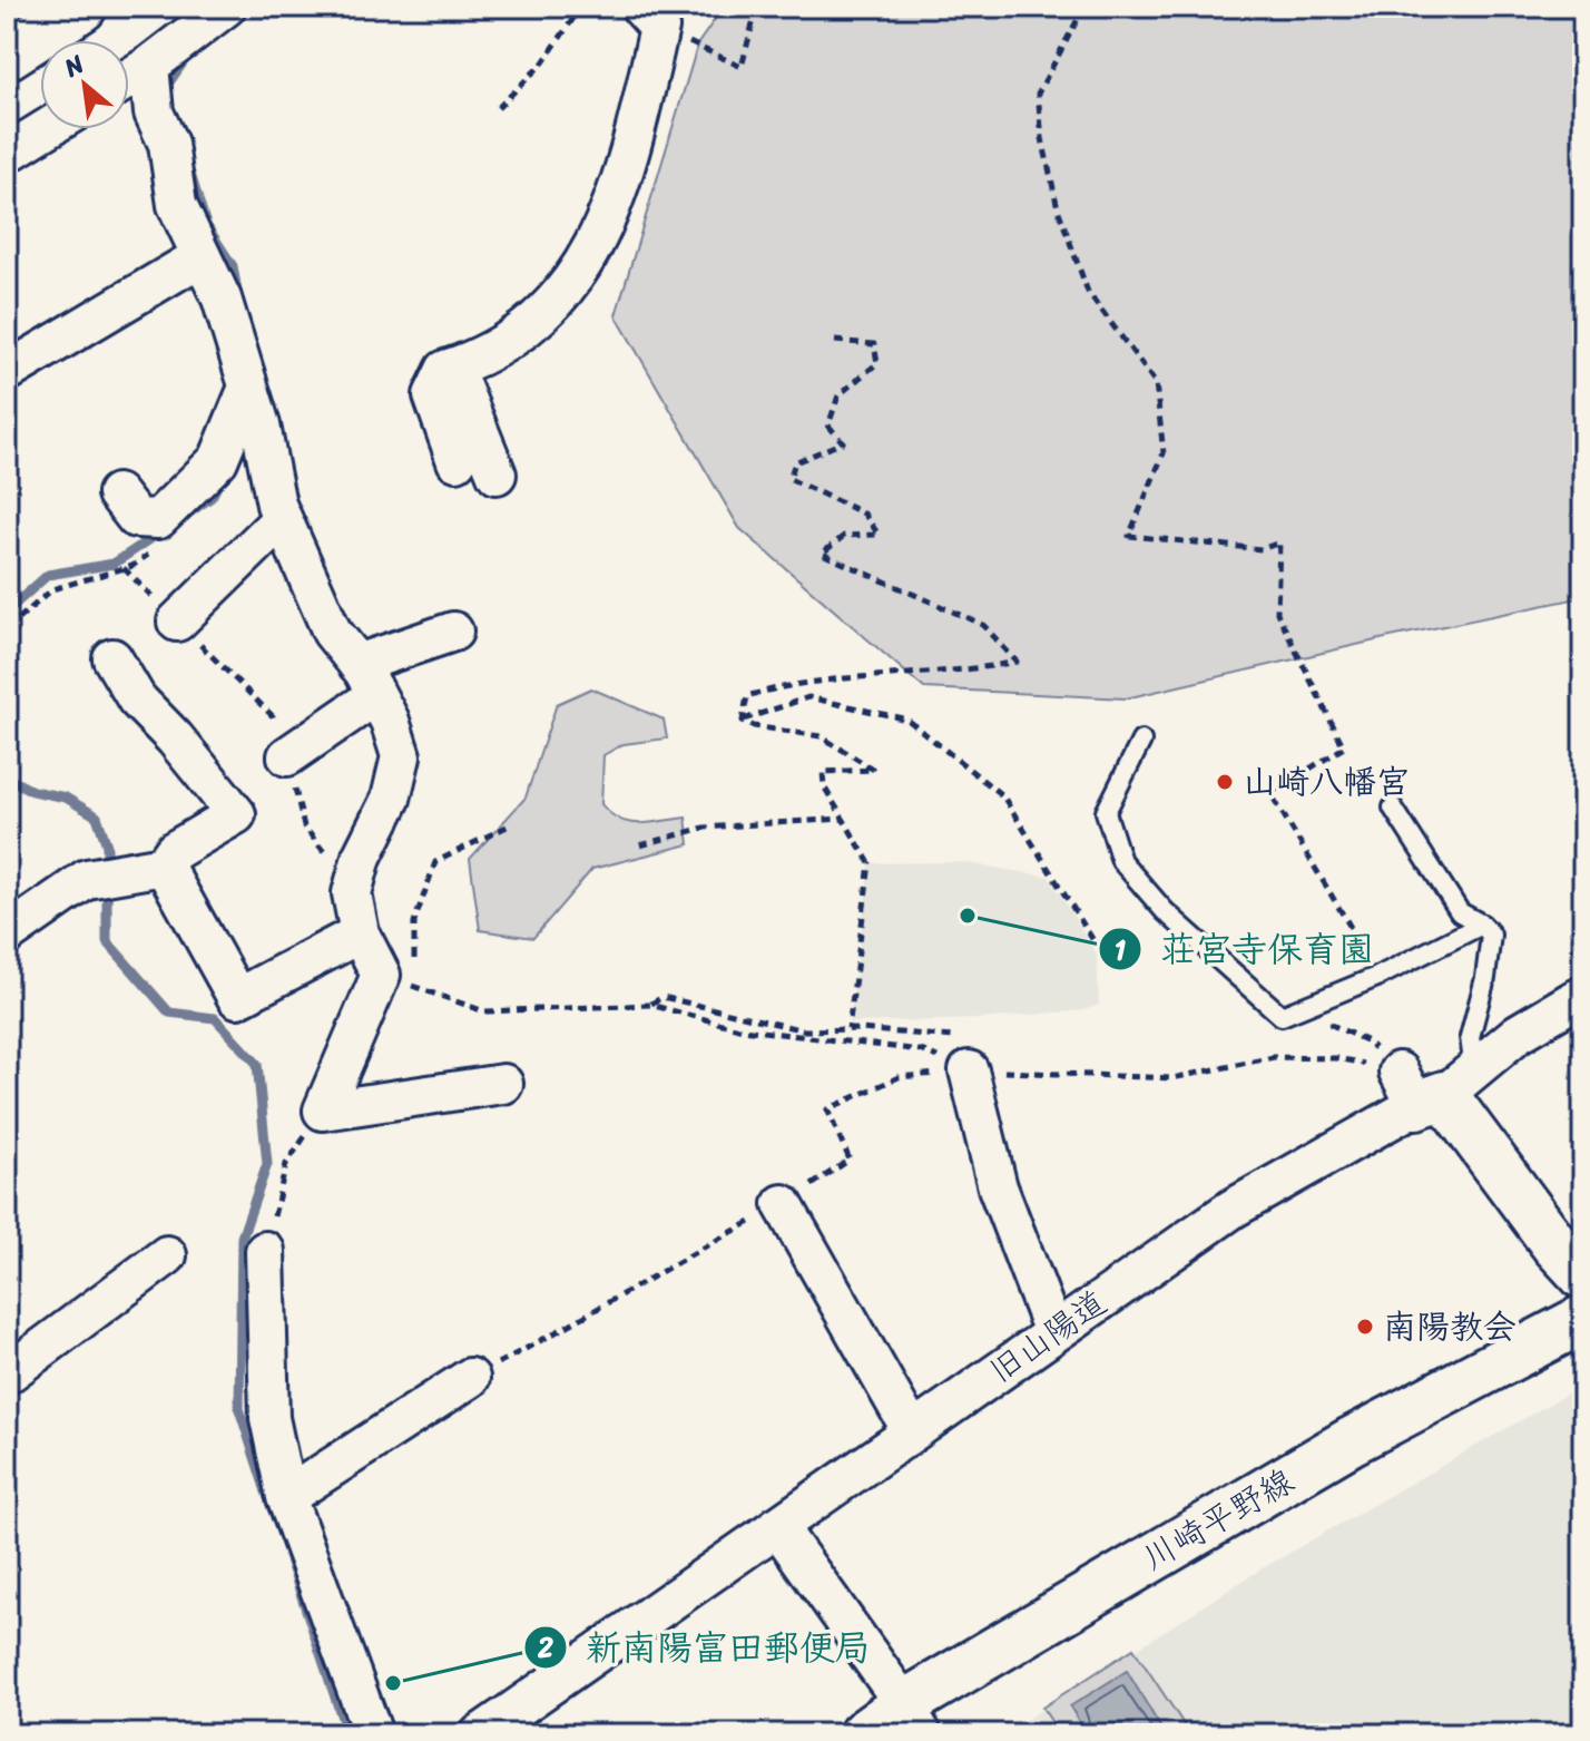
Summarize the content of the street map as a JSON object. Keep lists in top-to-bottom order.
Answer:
{
  "streets": {
    "street": ["旧山陽道", "川崎平野線"]
  },
  "places": [
    "山崎八幡宮",
    "荘宮寺保育園",
    "南陽教会",
    "新南陽富田郵便局"
  ],
  "north": "top left"
}
